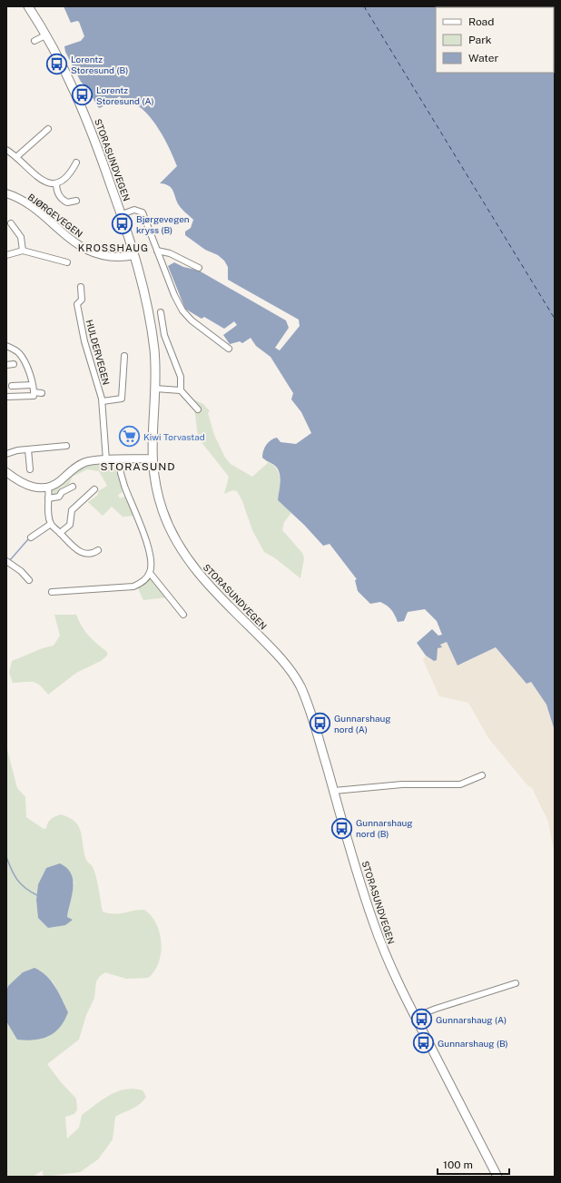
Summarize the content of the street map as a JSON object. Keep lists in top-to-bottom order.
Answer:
{
  "streets": {
    "main road": ["STORASUNDVEGEN"],
    "street": ["BJØRGEVEGEN", "HULDERVEGEN"]
  },
  "crossings": [
    ["STORASUNDVEGEN", "BJØRGEVEGEN"]
  ],
  "districts": ["KROSSHAUG", "STORASUND"],
  "places": {
    "bus stop": [
      "Lorentz Storesund (B)",
      "Lorentz Storesund (A)",
      "Bjørgevegen kryss (B)",
      "Gunnarshaug nord (A)",
      "Gunnarshaug nord (B)",
      "Gunnarshaug (A)",
      "Gunnarshaug (B)"
    ],
    "supermarket": ["Kiwi Torvastad"]
  },
  "legend": ["Road", "Park", "Water"],
  "scale_bar": "100 m"
}
